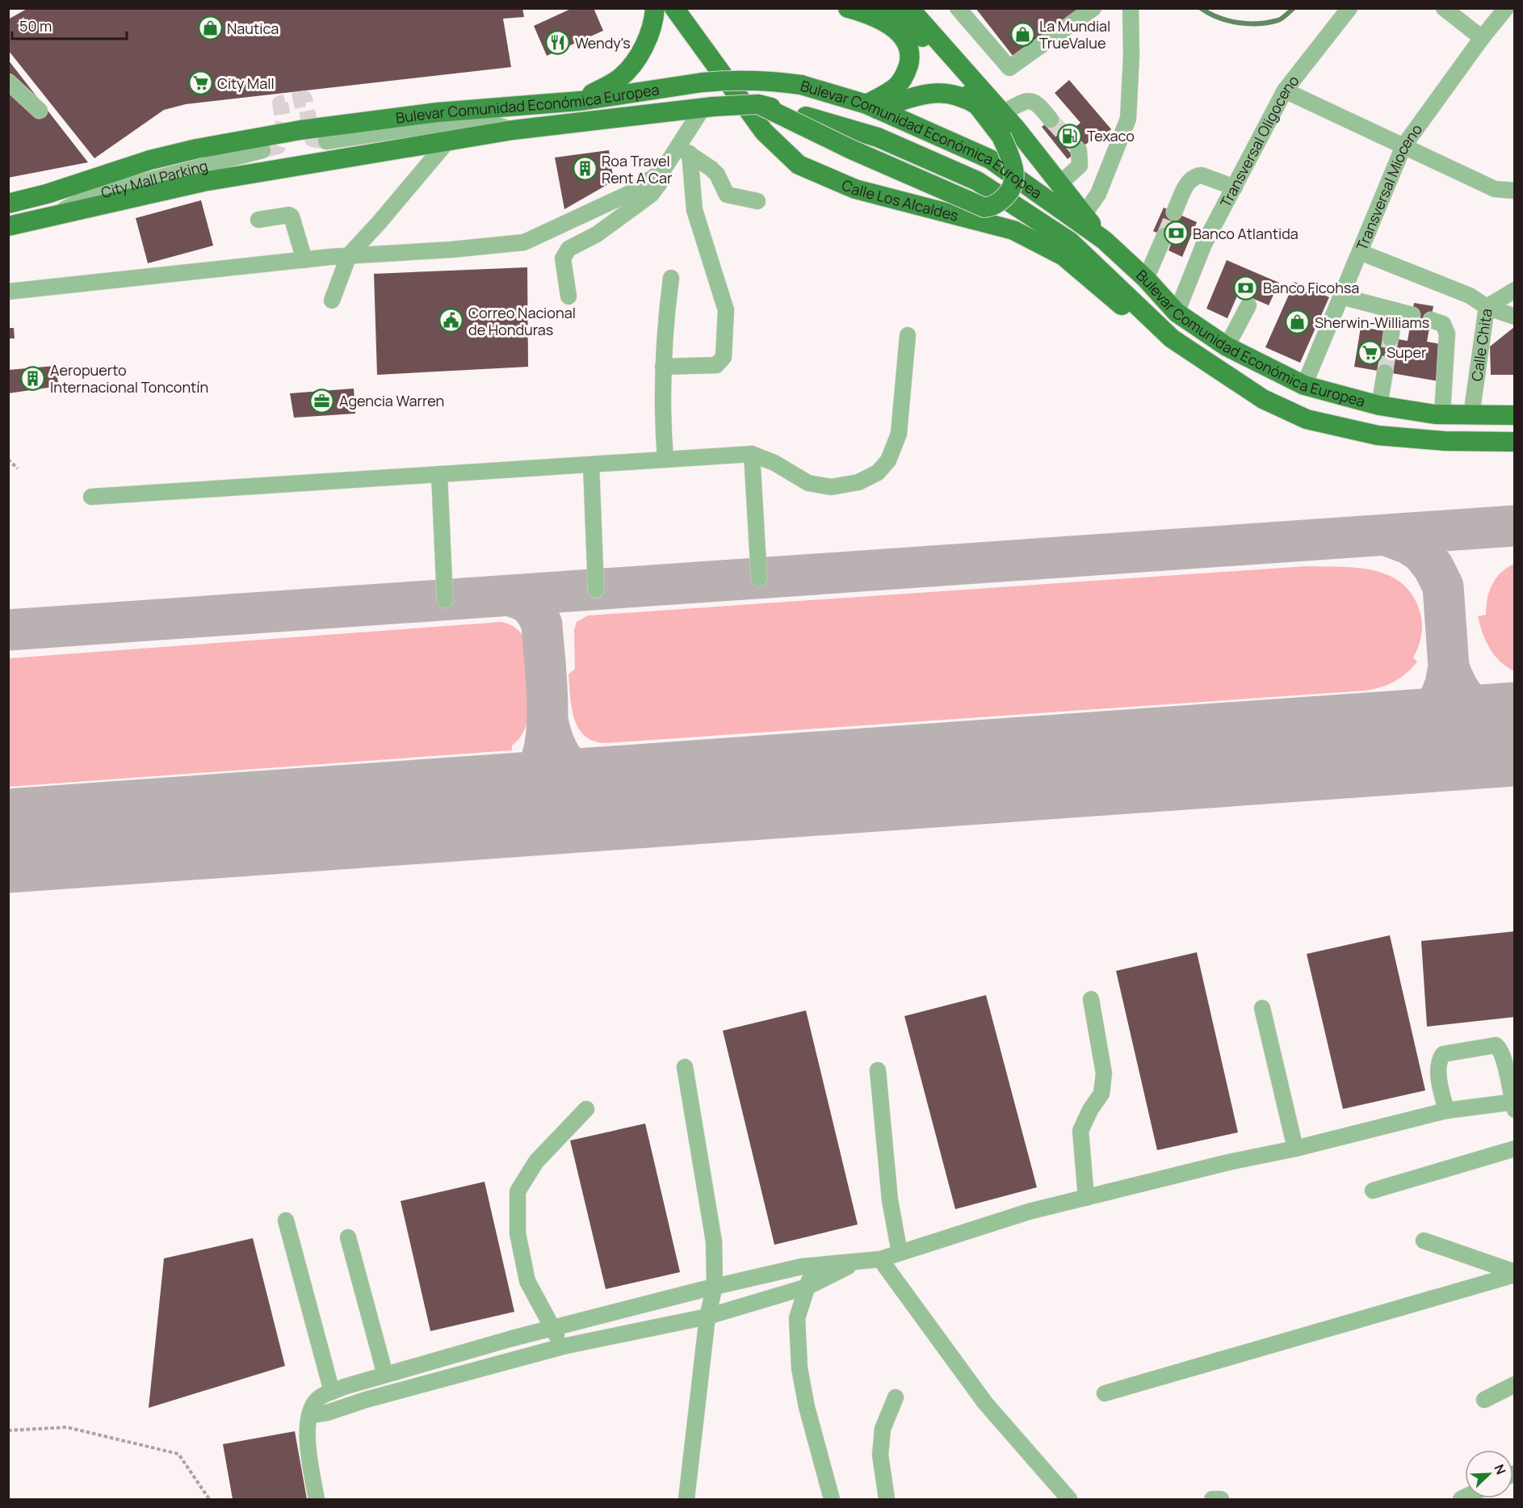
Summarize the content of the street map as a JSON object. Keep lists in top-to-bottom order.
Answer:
{
  "streets": {
    "main road": ["Bulevar Comunidad Económica Europea", "Calle Los Alcaldes"],
    "street": [
      "Transversal Oligoceno",
      "City Mall Parking",
      "Transversal Mioceno",
      "Calle Chita"
    ]
  },
  "crossings": [
    ["Bulevar Comunidad Económica Europea", "Transversal Oligoceno"],
    ["Bulevar Comunidad Económica Europea", "City Mall Parking"],
    ["Bulevar Comunidad Económica Europea", "Transversal Mioceno"],
    ["Bulevar Comunidad Económica Europea", "Calle Los Alcaldes"],
    ["Bulevar Comunidad Económica Europea", "Calle Chita"]
  ],
  "places": {
    "shop": ["Nautica", "La Mundial TrueValue", "Sherwin-Williams"],
    "restaurant": ["Wendy's"],
    "supermarket": ["City Mall", "Super"],
    "fuel station": ["Texaco"],
    "building": ["Roa Travel Rent A Car", "Aeropuerto Internacional Toncontín"],
    "bank": ["Banco Atlantida", "Banco Ficohsa"],
    "public building": ["Correo Nacional de Honduras"],
    "office": ["Agencia Warren"]
  },
  "scale_bar": "50 m",
  "north": "top right"
}
